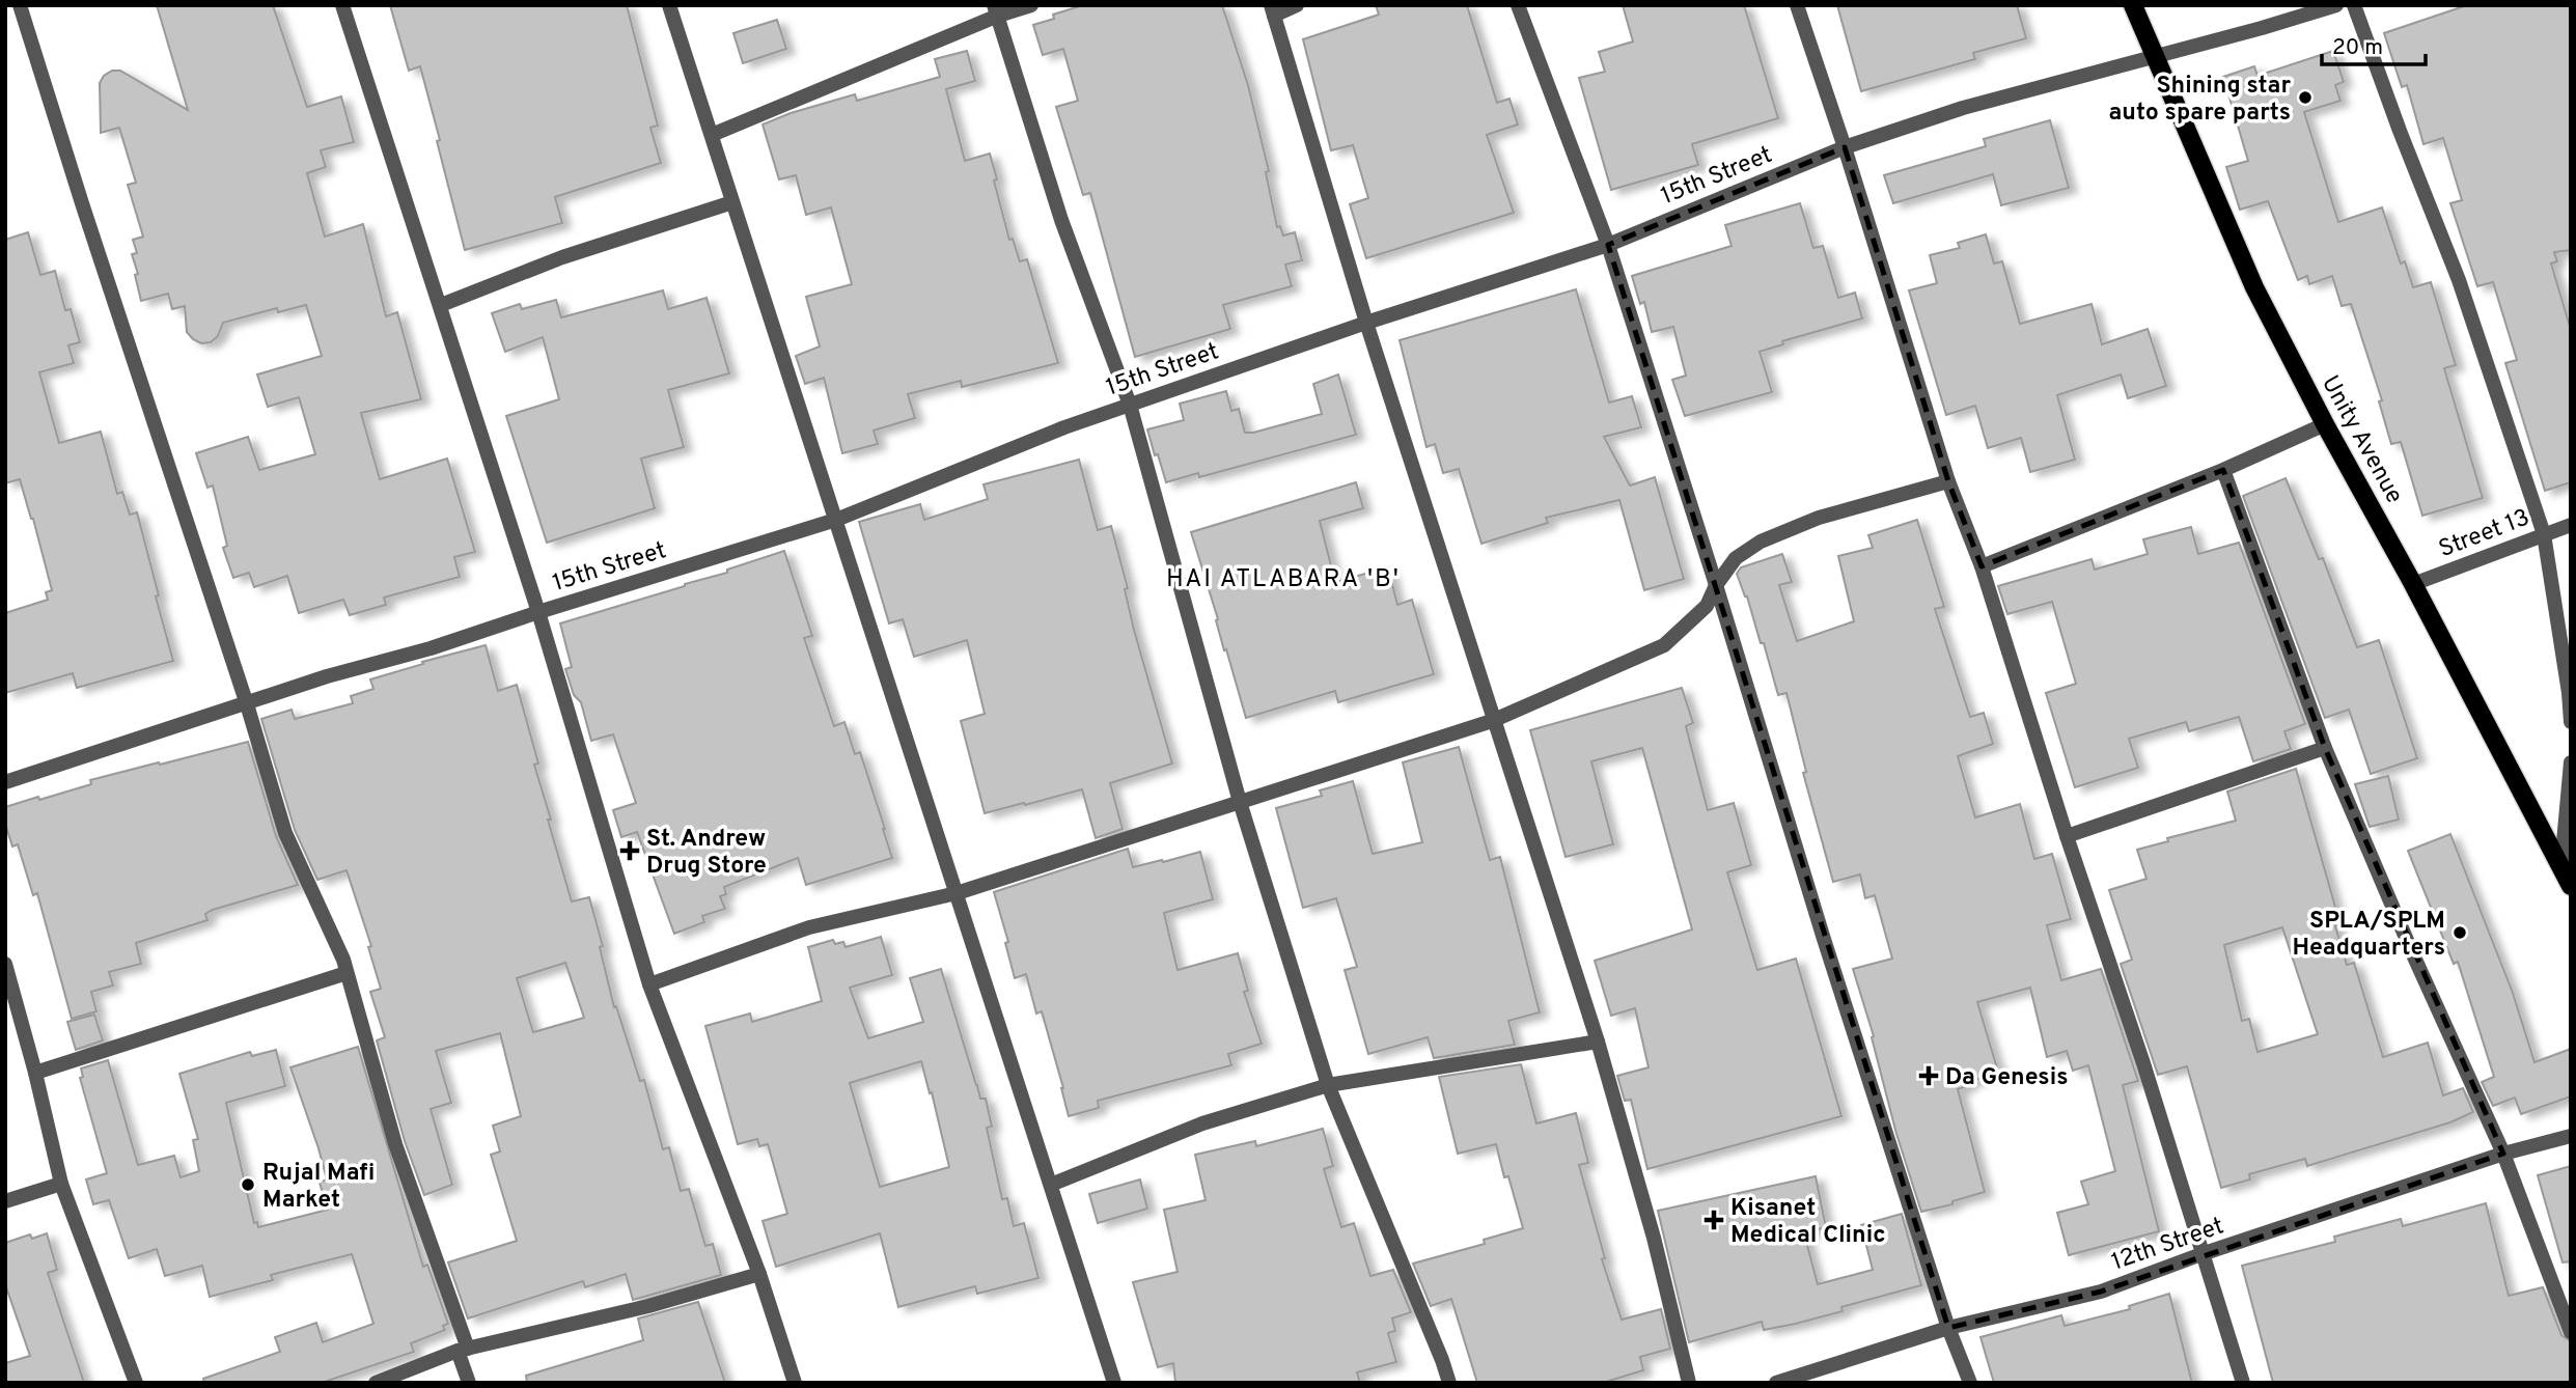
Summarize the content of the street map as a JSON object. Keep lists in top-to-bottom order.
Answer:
{
  "streets": {
    "main road": ["Unity Avenue"],
    "street": ["15th Street", "Street 13", "12th Street"]
  },
  "crossings": [
    ["15th Street", "Unity Avenue"],
    ["Unity Avenue", "Street 13"]
  ],
  "districts": ["HAI ATLABARA 'B'"],
  "places": {
    "other": ["Shining star auto spare parts", "SPLA/SPLM Headquarters", "Rujal Mafi Market"],
    "health": ["St. Andrew Drug Store", "Da Genesis", "Kisanet Medical Clinic"]
  },
  "scale_bar": "20 m"
}
